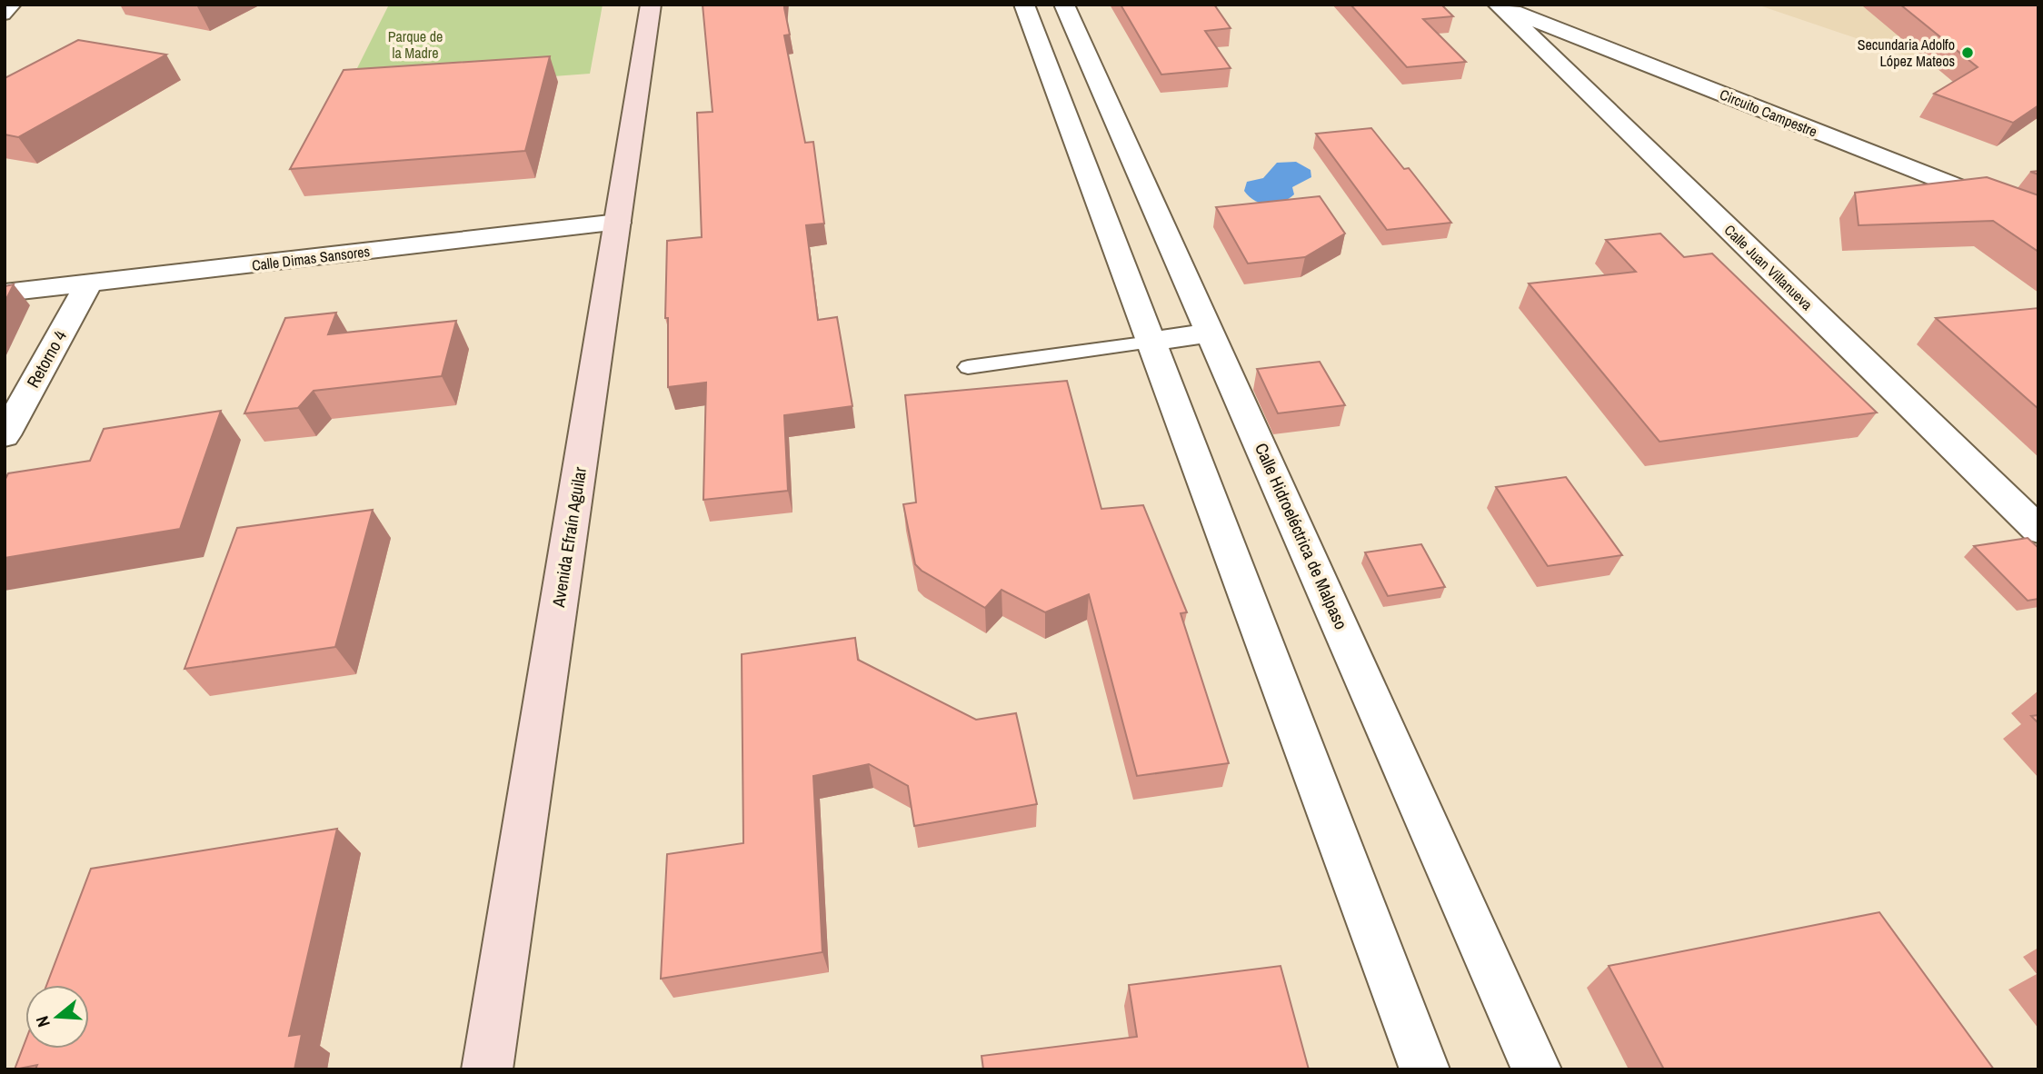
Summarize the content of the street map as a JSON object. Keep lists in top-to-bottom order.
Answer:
{
  "streets": {
    "main road": ["Avenida Efraín Aguilar"],
    "street": [
      "Circuito Campestre",
      "Calle Dimas Sansores",
      "Calle Juan Villanueva",
      "Retorno 4",
      "Calle Hidroeléctrica de Malpaso"
    ]
  },
  "crossings": [
    ["Circuito Campestre", "Calle Juan Villanueva"],
    ["Calle Dimas Sansores", "Retorno 4"],
    ["Calle Dimas Sansores", "Avenida Efraín Aguilar"]
  ],
  "parks": ["Parque de la Madre"],
  "places": ["Secundaria Adolfo López Mateos"],
  "north": "left"
}
